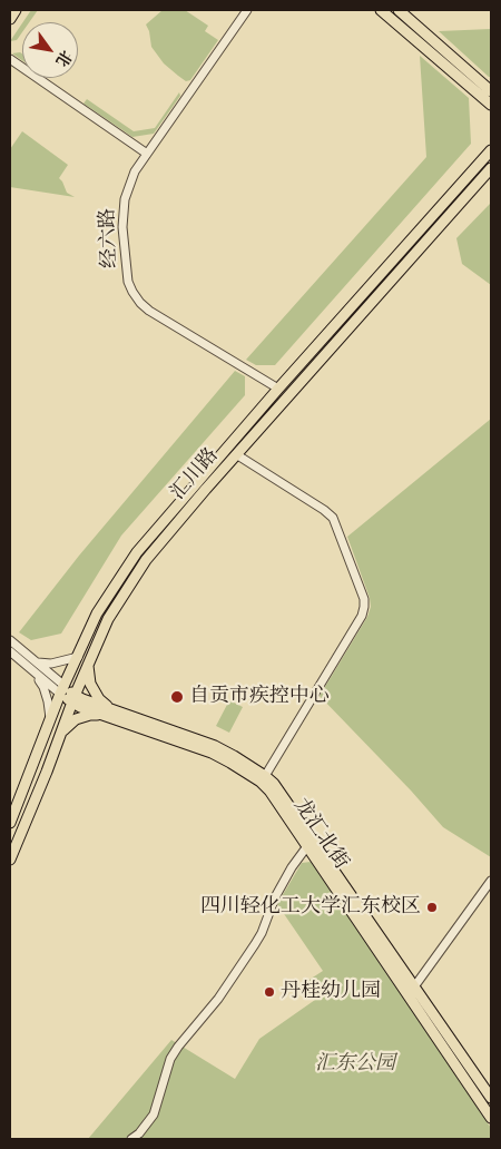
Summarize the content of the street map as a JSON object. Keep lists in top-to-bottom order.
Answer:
{
  "streets": {
    "main road": ["汇川路", "龙汇北街"],
    "street": ["经六路"]
  },
  "crossings": [
    ["经六路", "汇川路"],
    ["汇川路", "龙汇北街"]
  ],
  "parks": ["汇东公园"],
  "places": ["自贡市疾控中心", "四川轻化工大学汇东校区", "丹桂幼儿园"],
  "north": "bottom right"
}
